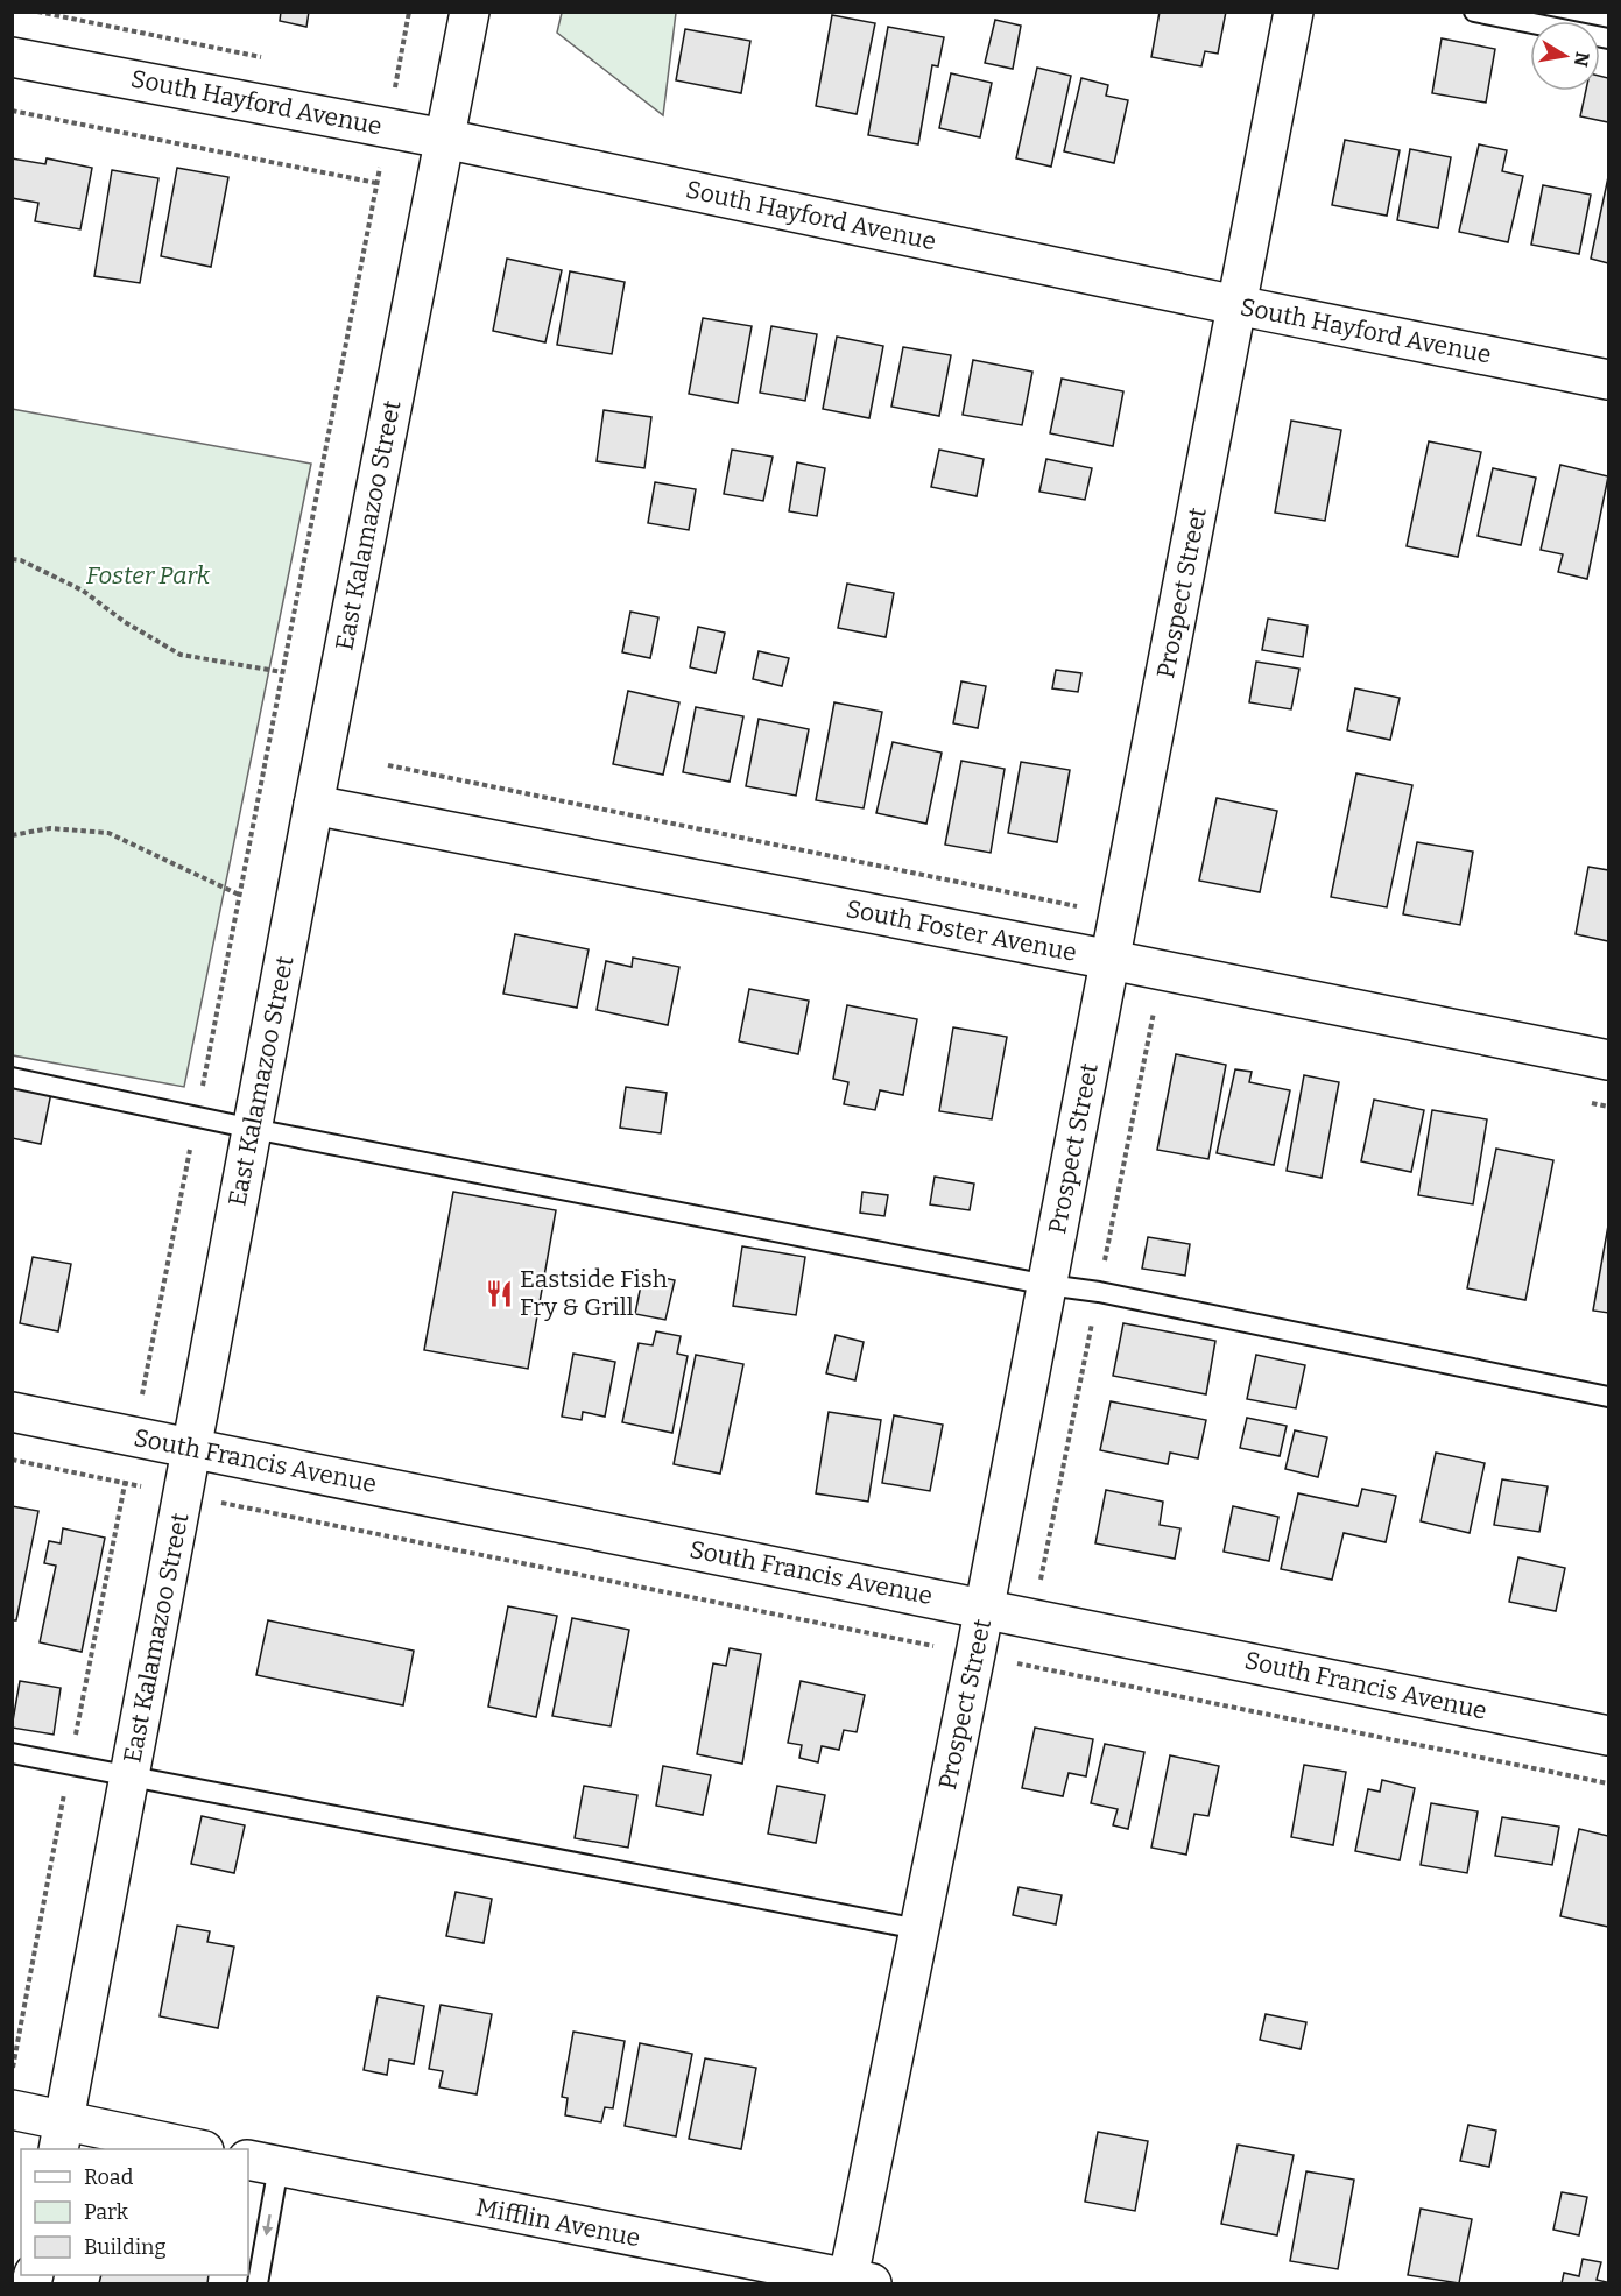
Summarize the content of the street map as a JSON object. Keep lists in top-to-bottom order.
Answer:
{
  "streets": {
    "street": [
      "South Hayford Avenue",
      "East Kalamazoo Street",
      "Prospect Street",
      "South Foster Avenue",
      "South Francis Avenue",
      "Mifflin Avenue"
    ]
  },
  "crossings": [
    ["South Hayford Avenue", "East Kalamazoo Street"],
    ["South Hayford Avenue", "Prospect Street"],
    ["East Kalamazoo Street", "South Foster Avenue"],
    ["East Kalamazoo Street", "South Francis Avenue"],
    ["Prospect Street", "South Foster Avenue"],
    ["Prospect Street", "South Francis Avenue"],
    ["Prospect Street", "Mifflin Avenue"]
  ],
  "parks": ["Foster Park"],
  "places": {
    "restaurant": ["Eastside Fish Fry & Grill"]
  },
  "legend": ["Road", "Park", "Building"],
  "north": "right"
}
